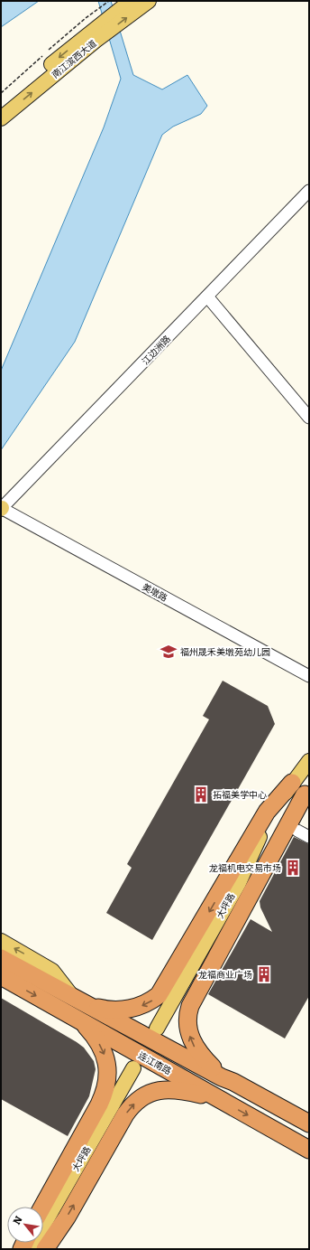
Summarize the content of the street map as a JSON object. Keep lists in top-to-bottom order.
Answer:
{
  "streets": {
    "highway": ["连江南路"],
    "main road": ["南江滨西大道", "大坪路"],
    "street": ["江边洲路", "美墩路"]
  },
  "crossings": [
    ["江边洲路", "美墩路"]
  ],
  "places": {
    "school or university": ["福州晟禾美墩苑幼儿园"],
    "building": ["拓福美学中心", "龙福机电交易市场", "龙福商业广场"]
  },
  "north": "top left"
}
